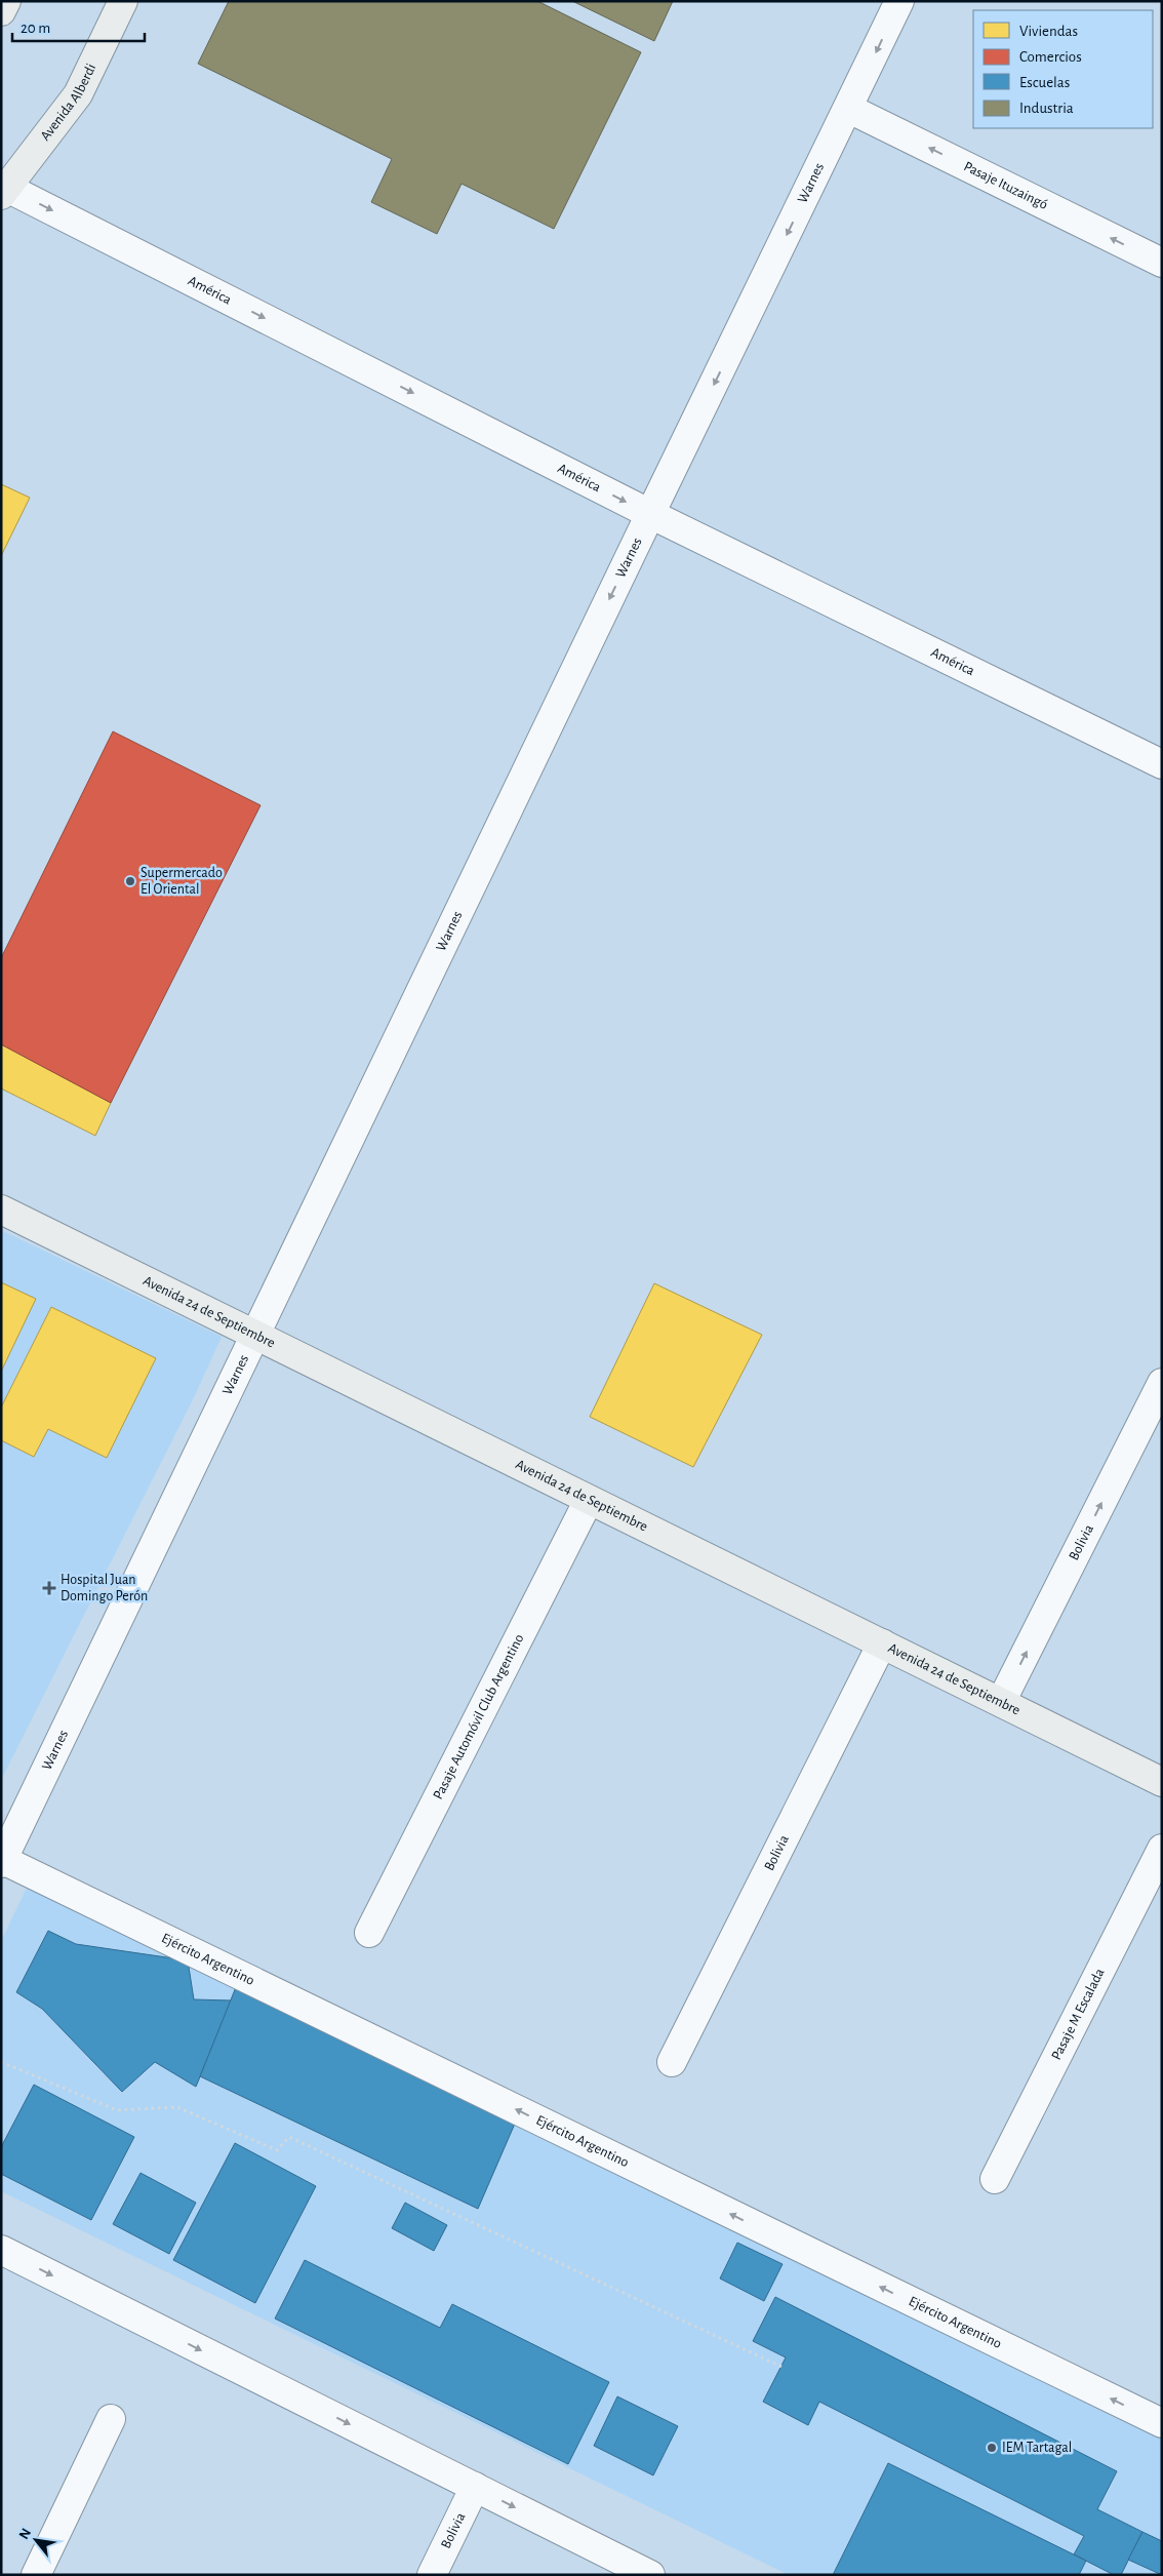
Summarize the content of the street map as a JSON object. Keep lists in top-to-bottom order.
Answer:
{
  "streets": {
    "main road": ["Avenida Alberdi", "Avenida 24 de Septiembre"],
    "street": [
      "Warnes",
      "Pasaje Ituzaingó",
      "América",
      "Bolivia",
      "Pasaje Automóvil Club Argentino",
      "Ejército Argentino",
      "Pasaje M Escalada"
    ]
  },
  "crossings": [
    ["Avenida Alberdi", "América"],
    ["Warnes", "Pasaje Ituzaingó"],
    ["Warnes", "América"],
    ["Warnes", "Avenida 24 de Septiembre"],
    ["Warnes", "Ejército Argentino"],
    ["Avenida 24 de Septiembre", "Bolivia"],
    ["Avenida 24 de Septiembre", "Pasaje Automóvil Club Argentino"]
  ],
  "one_way": [
    "Warnes",
    "Pasaje Ituzaingó",
    "América",
    "Bolivia",
    "Ejército Argentino"
  ],
  "places": {
    "other": ["Supermercado El Oriental", "IEM Tartagal"],
    "health": ["Hospital Juan Domingo Perón"]
  },
  "legend": [
    "Viviendas",
    "Comercios",
    "Escuelas",
    "Industria"
  ],
  "scale_bar": "20 m",
  "north": "top left"
}
